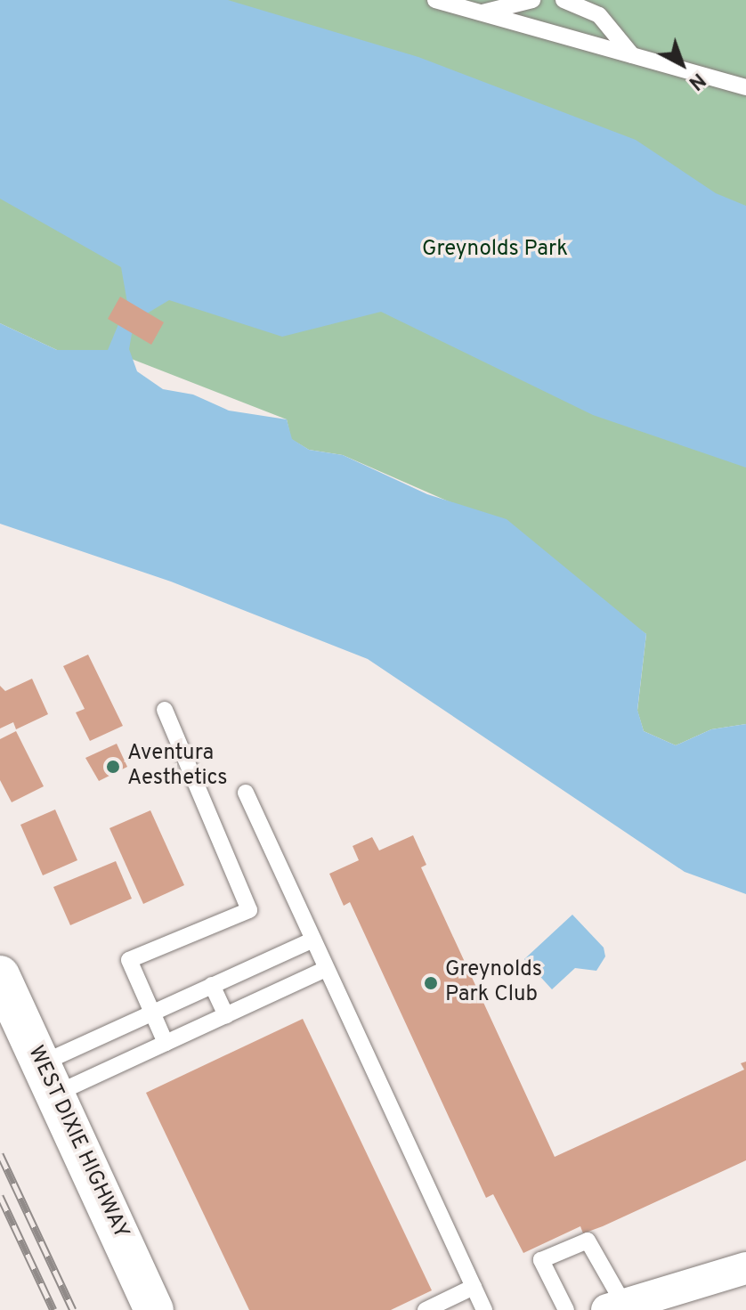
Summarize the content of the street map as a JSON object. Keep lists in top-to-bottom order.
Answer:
{
  "streets": {
    "street": ["WEST DIXIE HIGHWAY"]
  },
  "parks": ["Greynolds Park"],
  "places": ["Aventura Aesthetics", "Greynolds Park Club"],
  "north": "bottom right"
}
